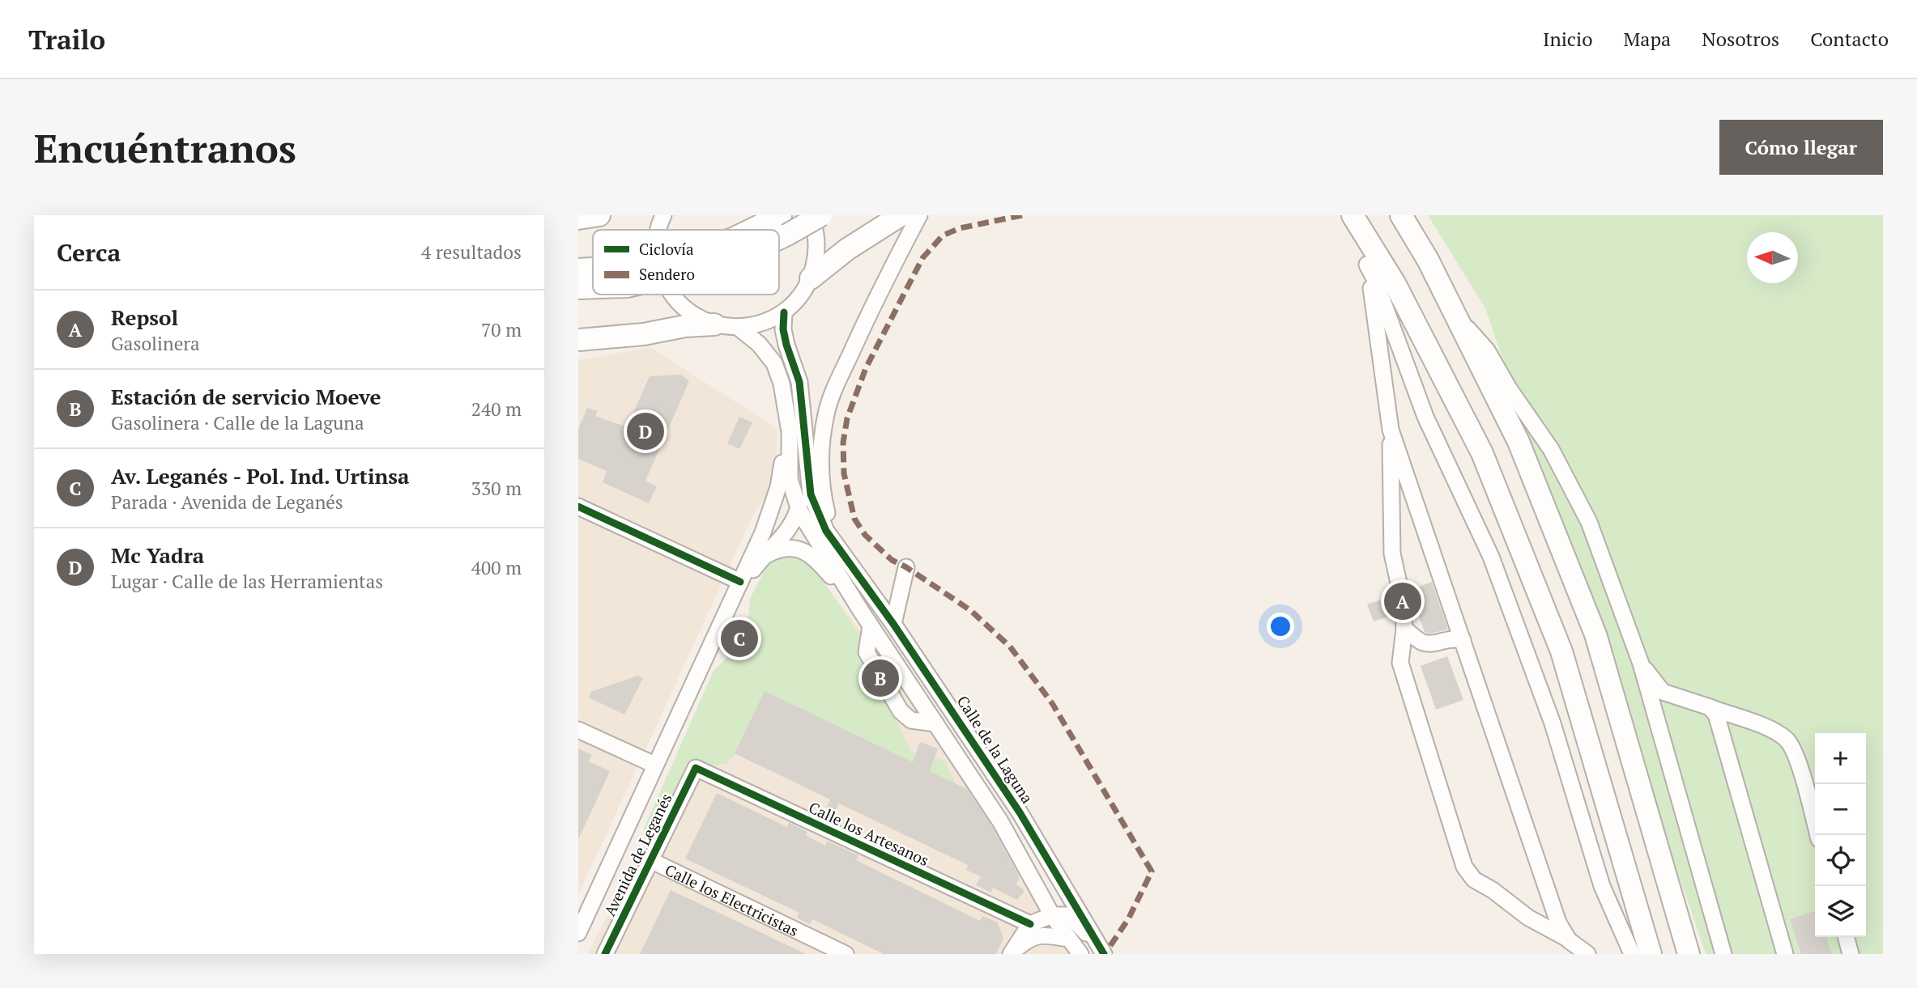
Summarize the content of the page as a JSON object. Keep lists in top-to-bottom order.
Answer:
{
  "streets": {
    "street": [
      "Calle de la Laguna",
      "Calle los Artesanos",
      "Avenida de Leganés",
      "Calle los Electricistas"
    ]
  },
  "crossings": [
    ["Calle los Artesanos", "Avenida de Leganés"],
    ["Avenida de Leganés", "Calle los Electricistas"]
  ],
  "legend": ["Ciclovía", "Sendero"],
  "north": "left",
  "page": {
    "header": "Trailo",
    "nav": [
      "Inicio",
      "Mapa",
      "Nosotros",
      "Contacto"
    ],
    "buttons": "Cómo llegar",
    "title": "Encuéntranos",
    "heading": ["Cerca", "4 resultados"],
    "list": [
      {
        "mark": "A",
        "name": "Repsol",
        "note": "Gasolinera",
        "value": "70 m"
      },
      {
        "mark": "B",
        "name": "Estación de servicio Moeve",
        "note": "Gasolinera · Calle de la Laguna",
        "value": "240 m"
      },
      {
        "mark": "C",
        "name": "Av. Leganés - Pol. Ind. Urtinsa",
        "note": "Parada · Avenida de Leganés",
        "value": "330 m"
      },
      {
        "mark": "D",
        "name": "Mc Yadra",
        "note": "Lugar · Calle de las Herramientas",
        "value": "400 m"
      }
    ],
    "pins": [
      "D",
      "A",
      "C",
      "B"
    ],
    "map_buttons": ["+", "−"]
  }
}
